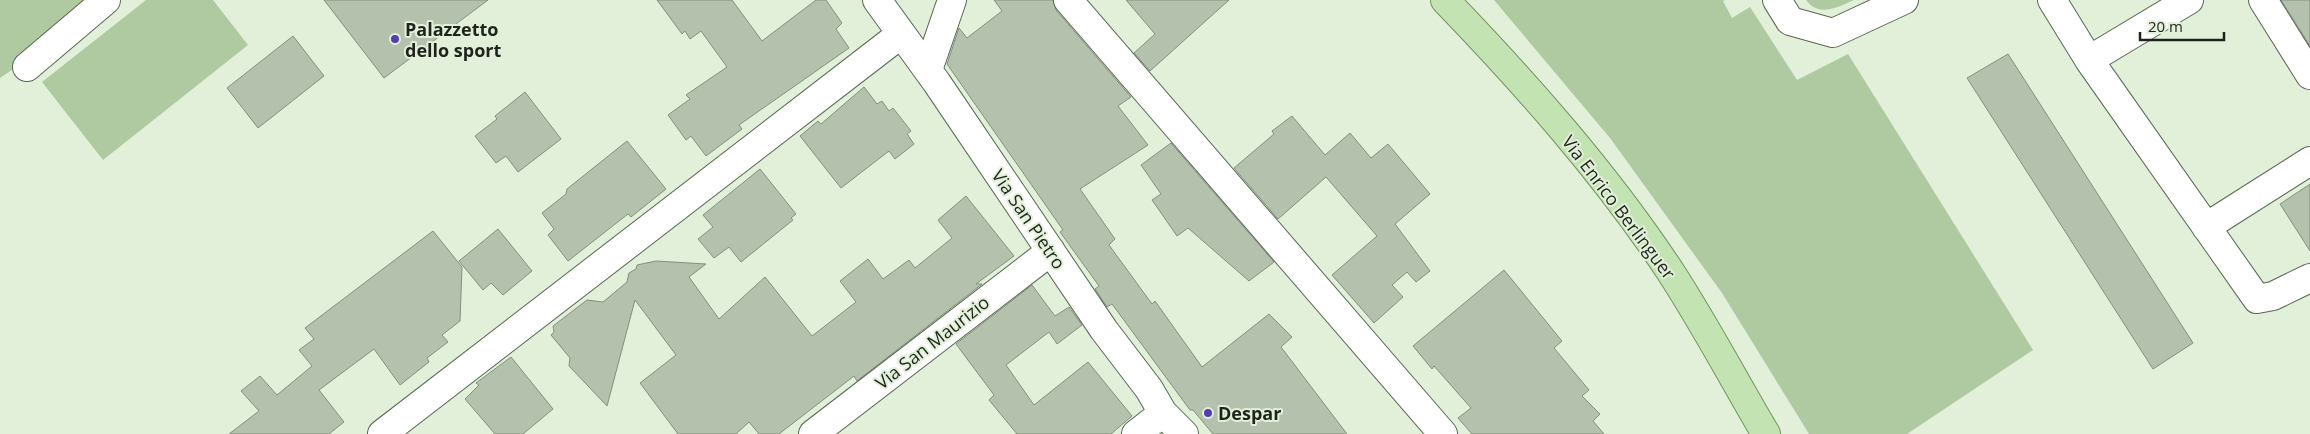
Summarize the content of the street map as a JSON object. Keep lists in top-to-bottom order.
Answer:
{
  "streets": {
    "main road": ["Via Enrico Berlinguer"],
    "street": ["Via San Pietro", "Via San Maurizio"]
  },
  "crossings": [
    ["Via San Pietro", "Via San Maurizio"]
  ],
  "places": ["Palazzetto dello sport", "Despar"],
  "scale_bar": "20 m"
}
